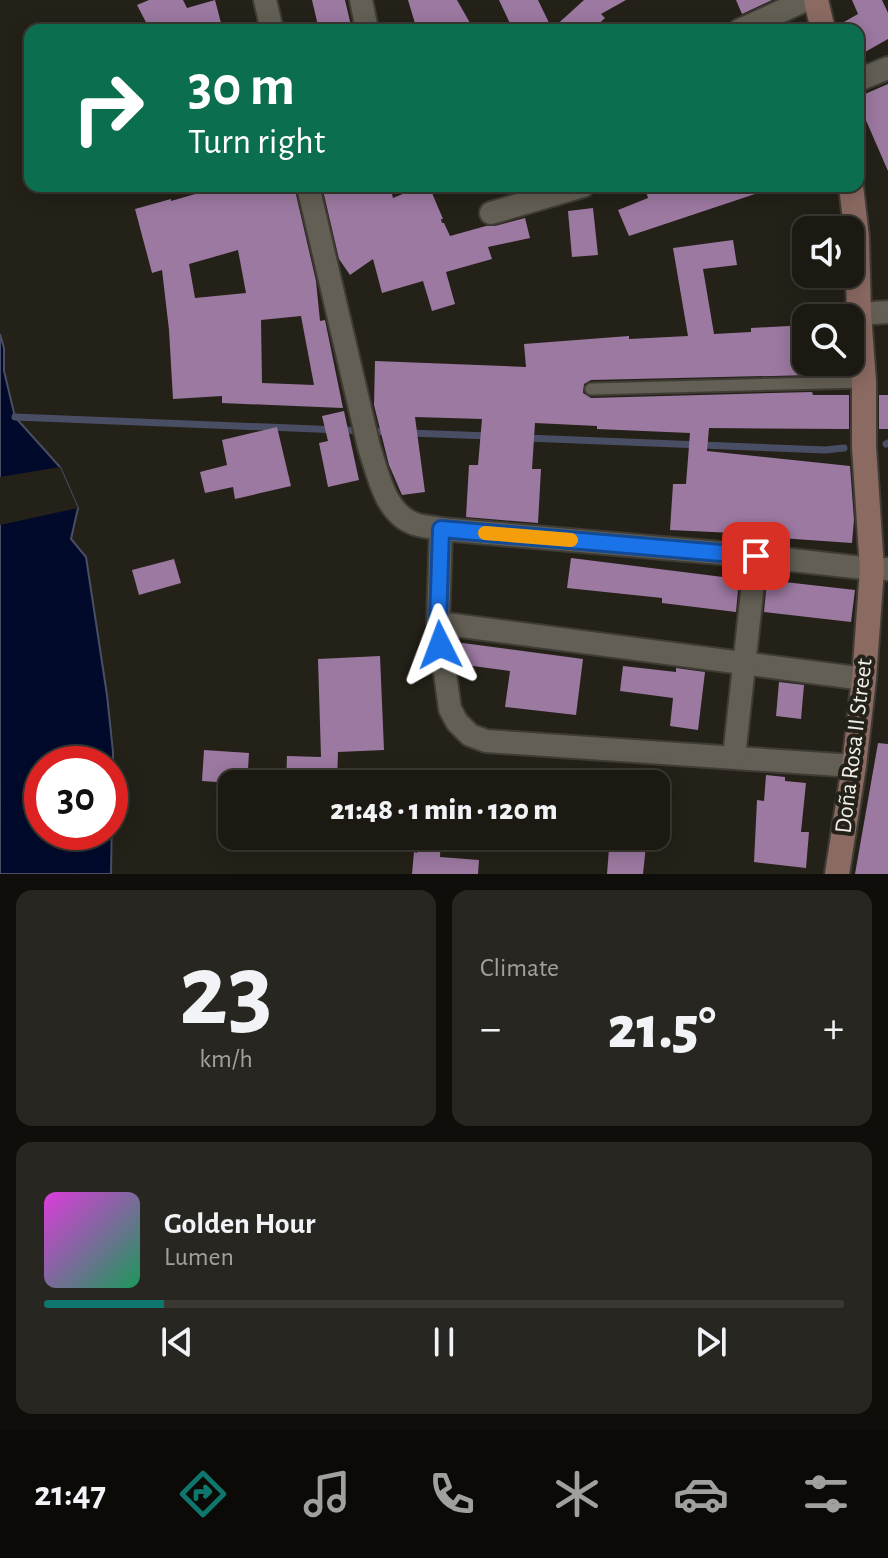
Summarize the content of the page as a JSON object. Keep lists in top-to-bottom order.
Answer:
{
  "streets": {
    "main road": ["Doña Rosa II Street"]
  },
  "page": {
    "turn": ["30 m", "Turn right"],
    "limit": "30",
    "trip": "21:48 · 1 min · 120 m",
    "tile": [
      ["23", "km/h"],
      "Climate"
    ],
    "heat": ["−", "21.5°", "+"],
    "song": ["Golden Hour", "Lumen"],
    "tabs": "21:47"
  }
}
